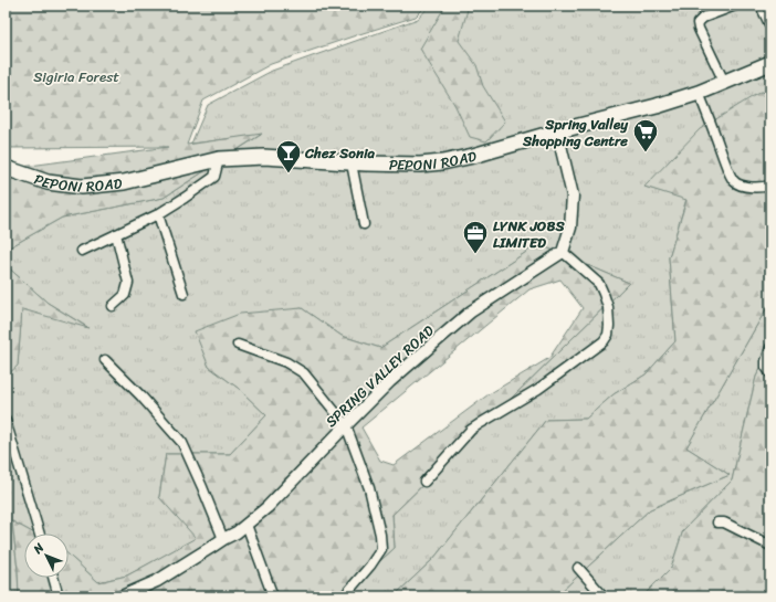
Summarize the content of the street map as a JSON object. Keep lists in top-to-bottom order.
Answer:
{
  "streets": {
    "main road": ["PEPONI ROAD"],
    "street": ["SPRING VALLEY ROAD"]
  },
  "parks": ["Sigiria Forest"],
  "places": {
    "supermarket": ["Spring Valley Shopping Centre"],
    "bar": ["Chez Sonia"],
    "office": ["LYNK JOBS LIMITED"]
  },
  "north": "top left"
}
